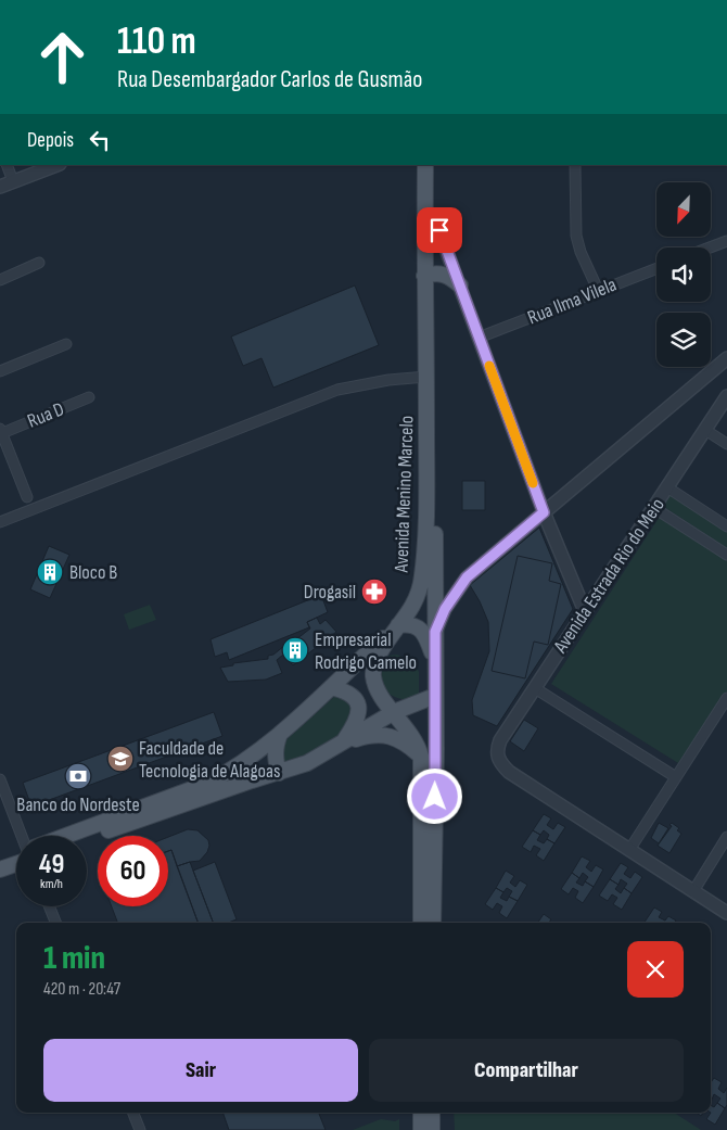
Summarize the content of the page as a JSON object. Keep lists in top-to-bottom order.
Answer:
{
  "streets": {
    "main road": ["Avenida Menino Marcelo"],
    "street": ["Rua Ilma Vilela", "Rua D", "Avenida Estrada Rio do Meio"]
  },
  "places": {
    "building": ["Bloco B", "Empresarial Rodrigo Camelo"],
    "pharmacy": ["Drogasil"],
    "school or university": ["Faculdade de Tecnologia de Alagoas"],
    "bank": ["Banco do Nordeste"]
  },
  "north": "bottom left",
  "page": {
    "turn": ["110 m", "Rua Desembargador Carlos de Gusmão"],
    "then": "Depois",
    "speed": "49 km/h",
    "limit": "60",
    "heading": ["1 min", "420 m · 20:47"],
    "buttons": ["Sair", "Compartilhar"]
  }
}
